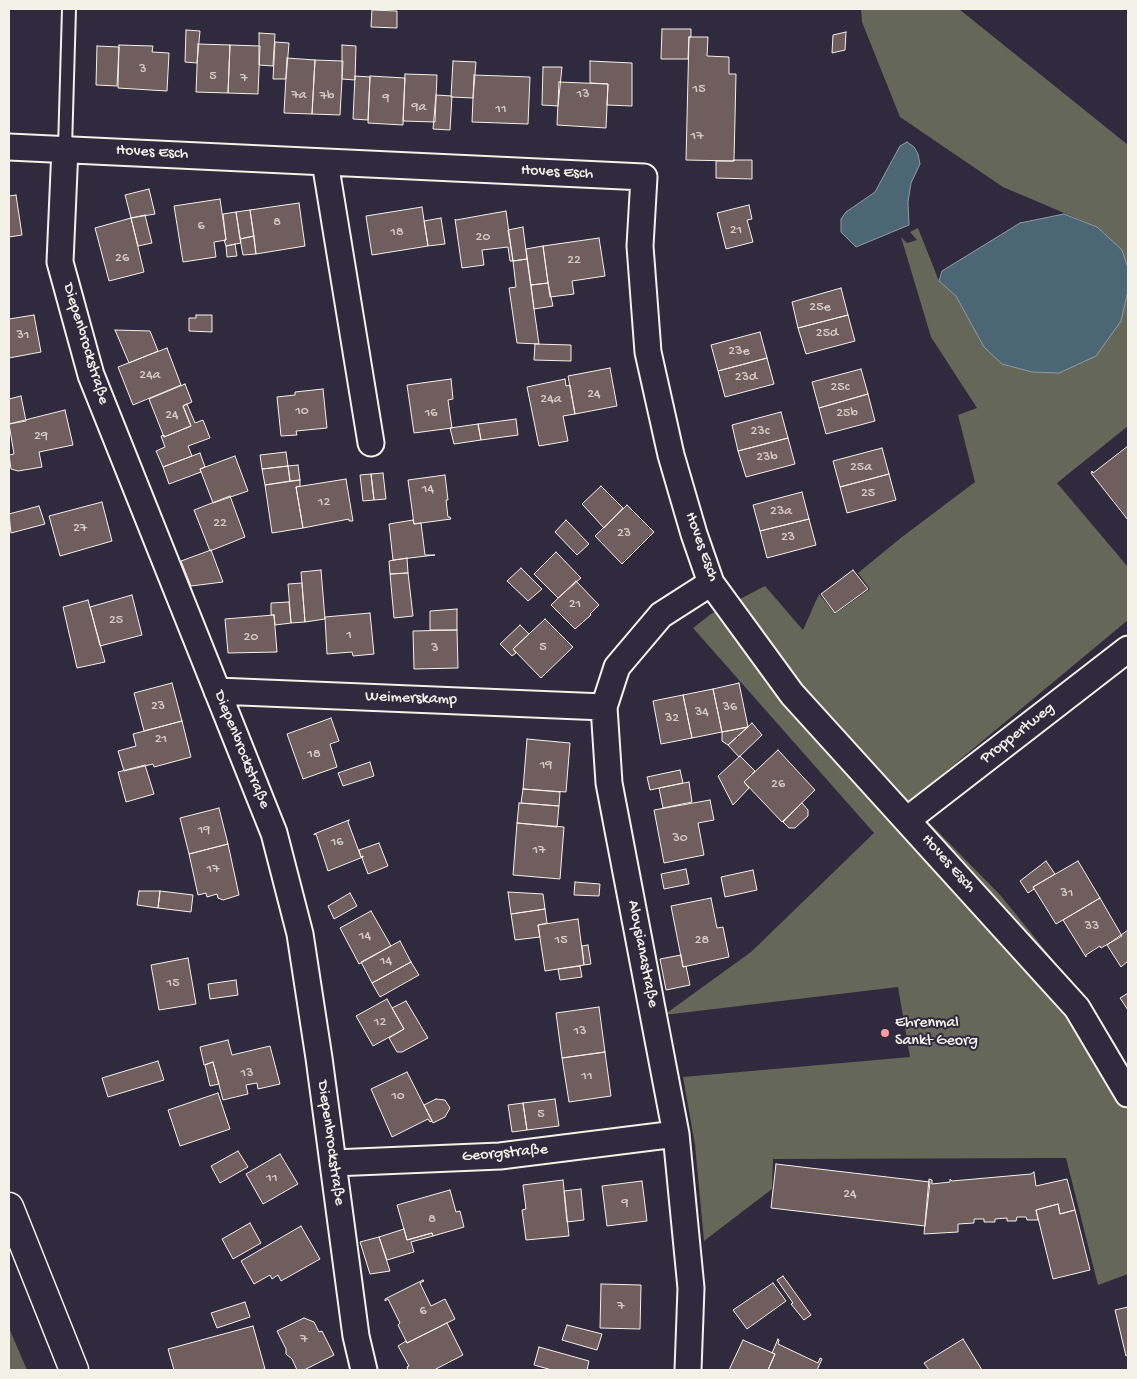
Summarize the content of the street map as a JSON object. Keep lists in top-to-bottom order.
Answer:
{
  "streets": {
    "street": [
      "Hoves Esch",
      "Diepenbrockstraße",
      "Weimerskamp",
      "Proppertweg",
      "Aloysianastraße",
      "Georgstraße"
    ]
  },
  "crossings": [
    ["Hoves Esch", "Diepenbrockstraße"],
    ["Hoves Esch", "Proppertweg"],
    ["Hoves Esch", "Aloysianastraße"],
    ["Diepenbrockstraße", "Weimerskamp"],
    ["Diepenbrockstraße", "Georgstraße"],
    ["Weimerskamp", "Aloysianastraße"],
    ["Aloysianastraße", "Georgstraße"]
  ],
  "places": ["Ehrenmal Sankt Georg"],
  "house_numbers": [
    "3",
    "5",
    "7",
    "15",
    "13",
    "7a",
    "7b",
    "9",
    "9a",
    "11",
    "17",
    "8",
    "6",
    "21",
    "18",
    "20",
    "26",
    "22",
    "25e",
    "25d",
    "31",
    "23e",
    "24a",
    "23d",
    "25c",
    "24",
    "24a",
    "10",
    "16",
    "25b",
    "24",
    "23c",
    "29",
    "23b",
    "25a",
    "14",
    "25",
    "12",
    "23a",
    "22",
    "27",
    "23",
    "23",
    "21",
    "25",
    "1",
    "20",
    "5",
    "3",
    "23",
    "36",
    "34",
    "32",
    "21",
    "18",
    "19",
    "26",
    "19",
    "30",
    "16",
    "17",
    "17",
    "31",
    "33",
    "14",
    "15",
    "28",
    "14",
    "15",
    "12",
    "13",
    "13",
    "11",
    "10",
    "5",
    "11",
    "24",
    "9",
    "8",
    "7",
    "6",
    "7"
  ]
}
